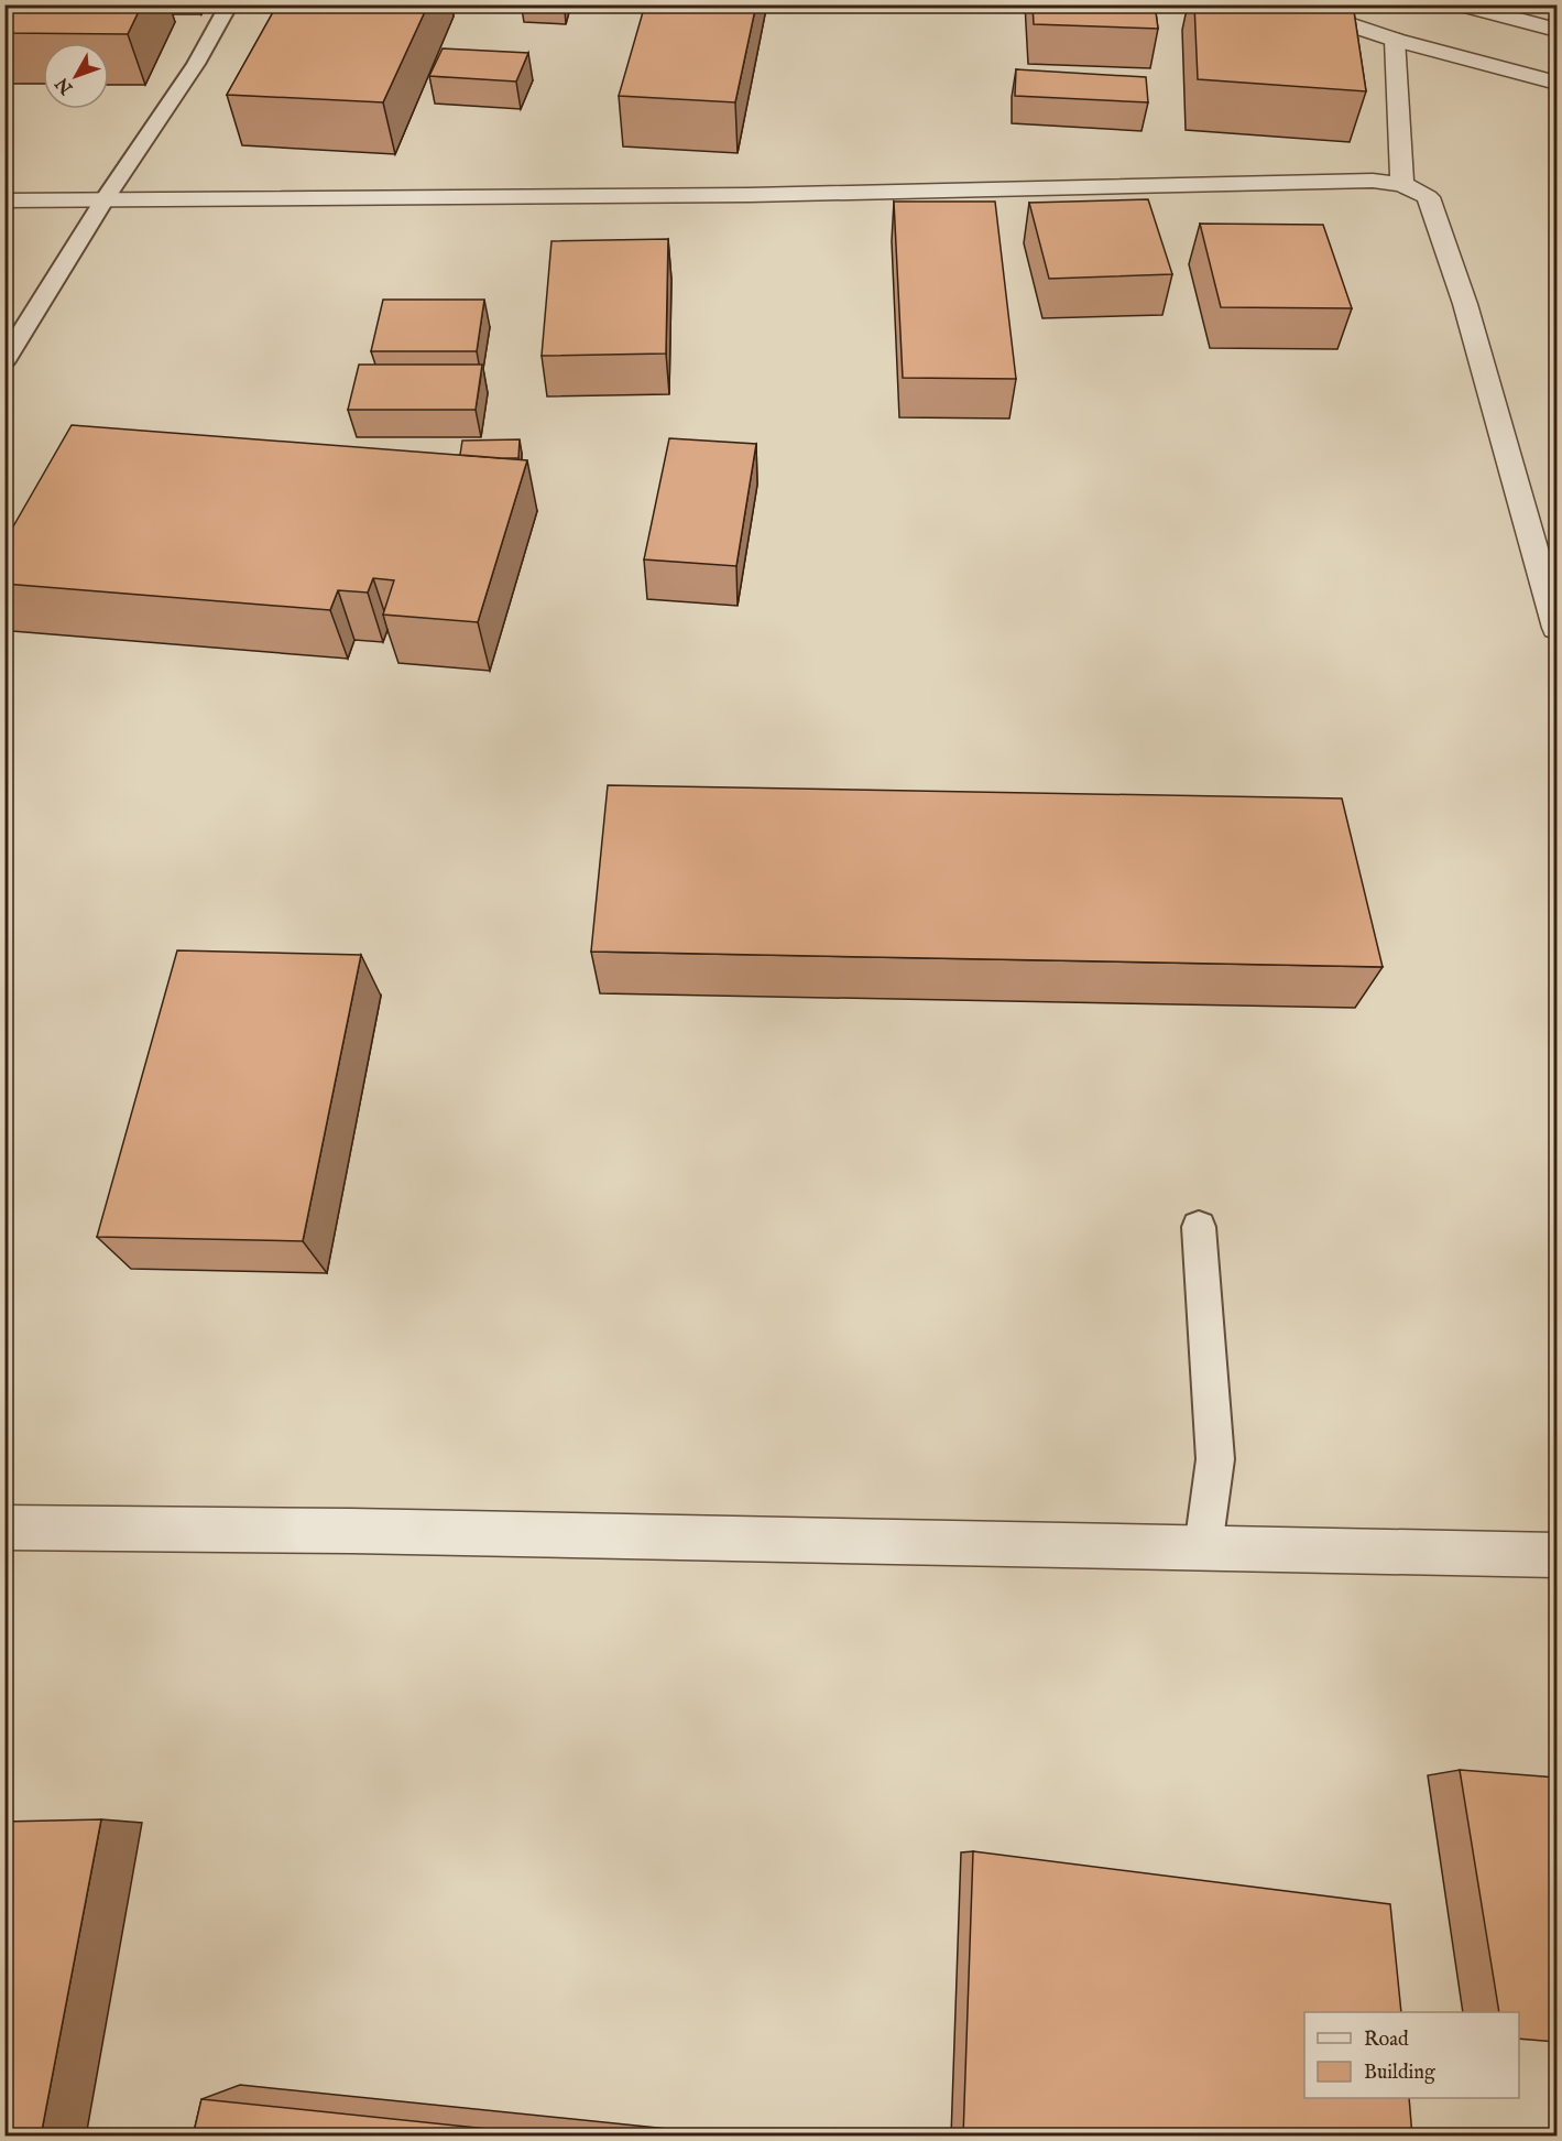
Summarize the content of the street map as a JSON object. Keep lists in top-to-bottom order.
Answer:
{
  "legend": ["Road", "Building"],
  "north": "bottom left"
}
